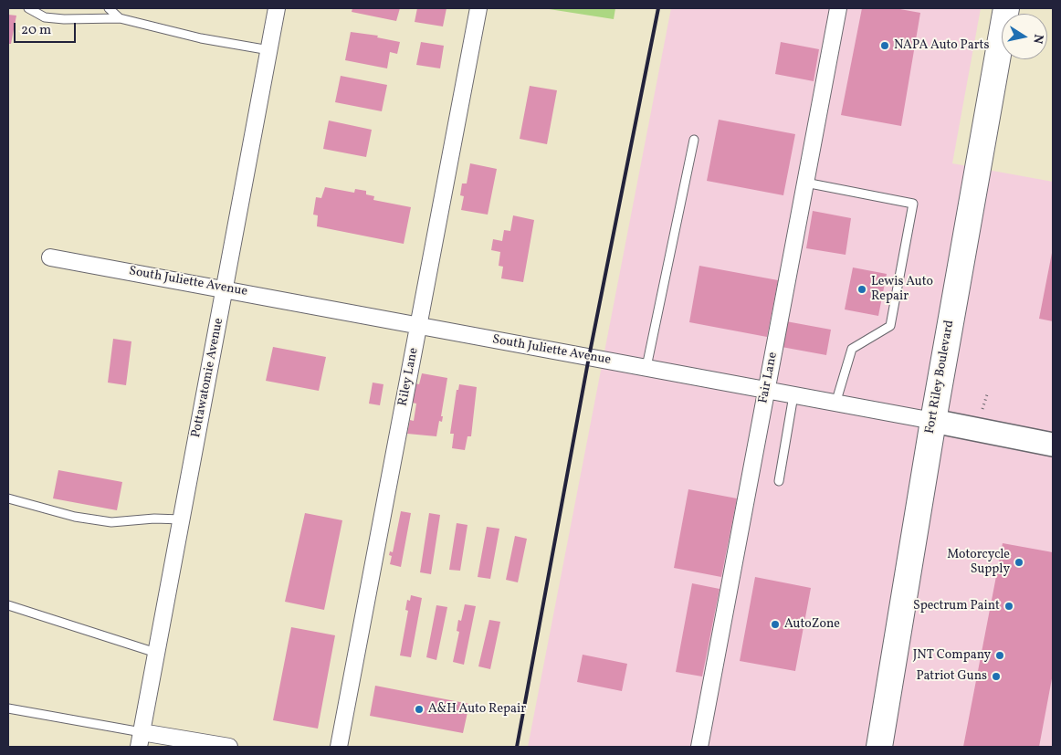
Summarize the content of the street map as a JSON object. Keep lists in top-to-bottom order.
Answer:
{
  "streets": {
    "highway": ["Fort Riley Boulevard"],
    "street": [
      "South Juliette Avenue",
      "Riley Lane",
      "Pottawatomie Avenue",
      "Fair Lane"
    ]
  },
  "crossings": [
    ["South Juliette Avenue", "Riley Lane"],
    ["South Juliette Avenue", "Fort Riley Boulevard"],
    ["South Juliette Avenue", "Pottawatomie Avenue"],
    ["South Juliette Avenue", "Fair Lane"]
  ],
  "places": [
    "NAPA Auto Parts",
    "Lewis Auto Repair",
    "Motorcycle Supply",
    "Spectrum Paint",
    "AutoZone",
    "JNT Company",
    "Patriot Guns",
    "A&H Auto Repair"
  ],
  "scale_bar": "20 m",
  "north": "right"
}
